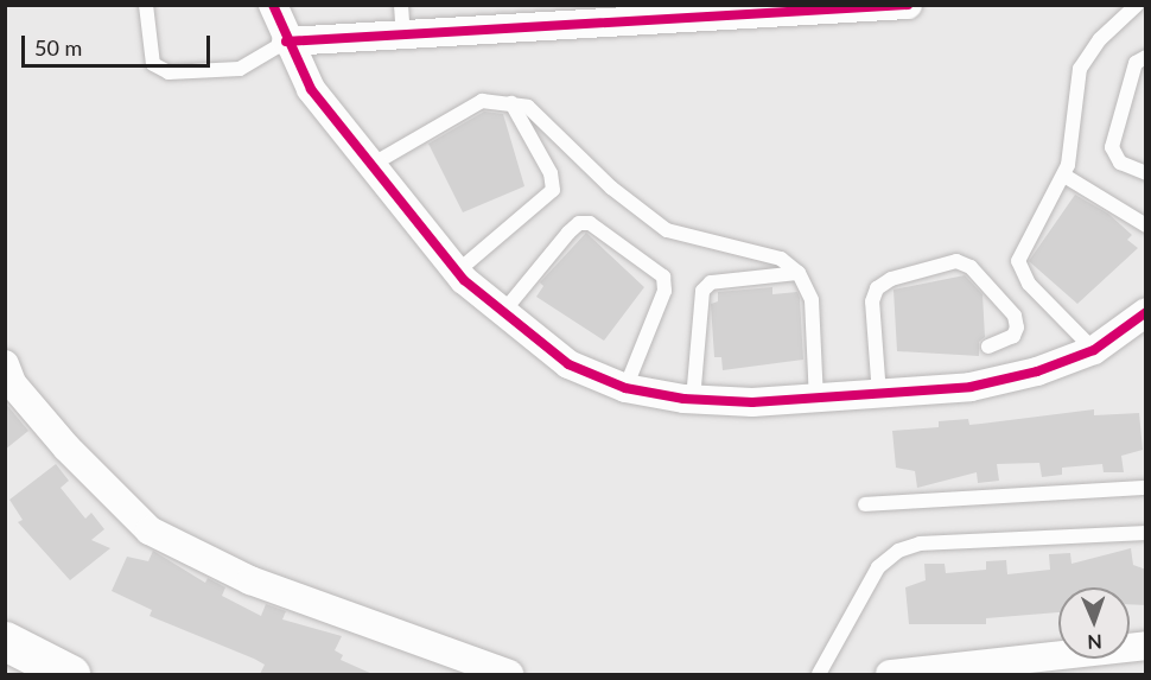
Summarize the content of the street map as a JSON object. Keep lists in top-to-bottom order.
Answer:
{
  "scale_bar": "50 m",
  "north": "bottom"
}
